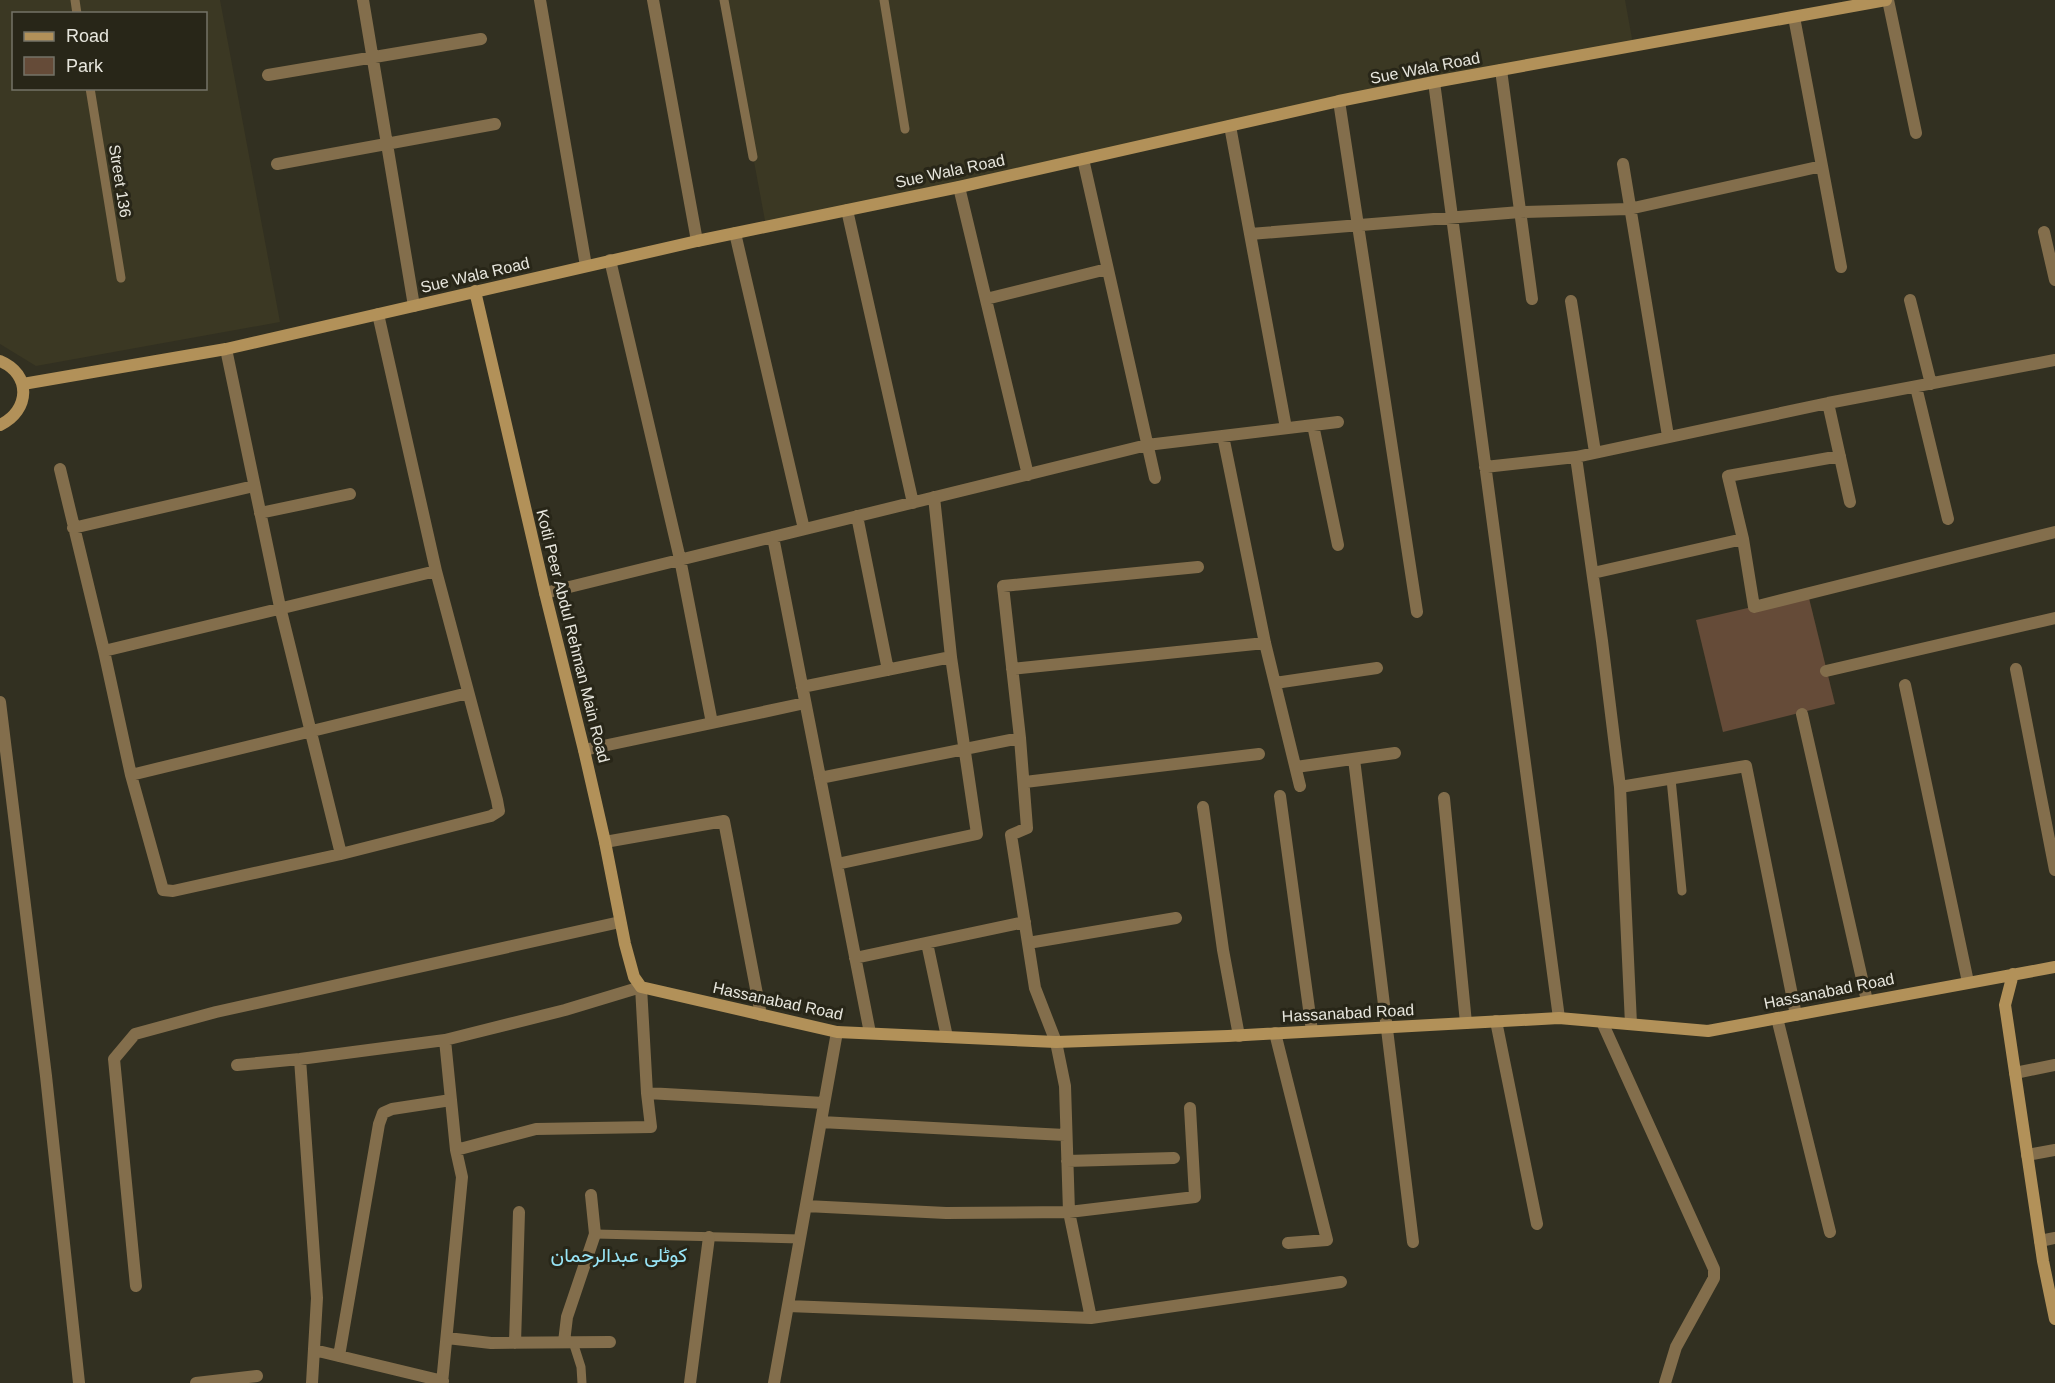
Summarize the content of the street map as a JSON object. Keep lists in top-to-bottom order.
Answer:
{
  "streets": {
    "street": ["Sue Wala Road", "Kotli Peer Abdul Rehman Main Road", "Hassanabad Road"],
    "lane": ["Street 136"]
  },
  "crossings": [
    ["Sue Wala Road", "Kotli Peer Abdul Rehman Main Road"],
    ["Kotli Peer Abdul Rehman Main Road", "Hassanabad Road"]
  ],
  "districts": ["کوٹلی عبدالرحمان"],
  "legend": ["Road", "Park"]
}
